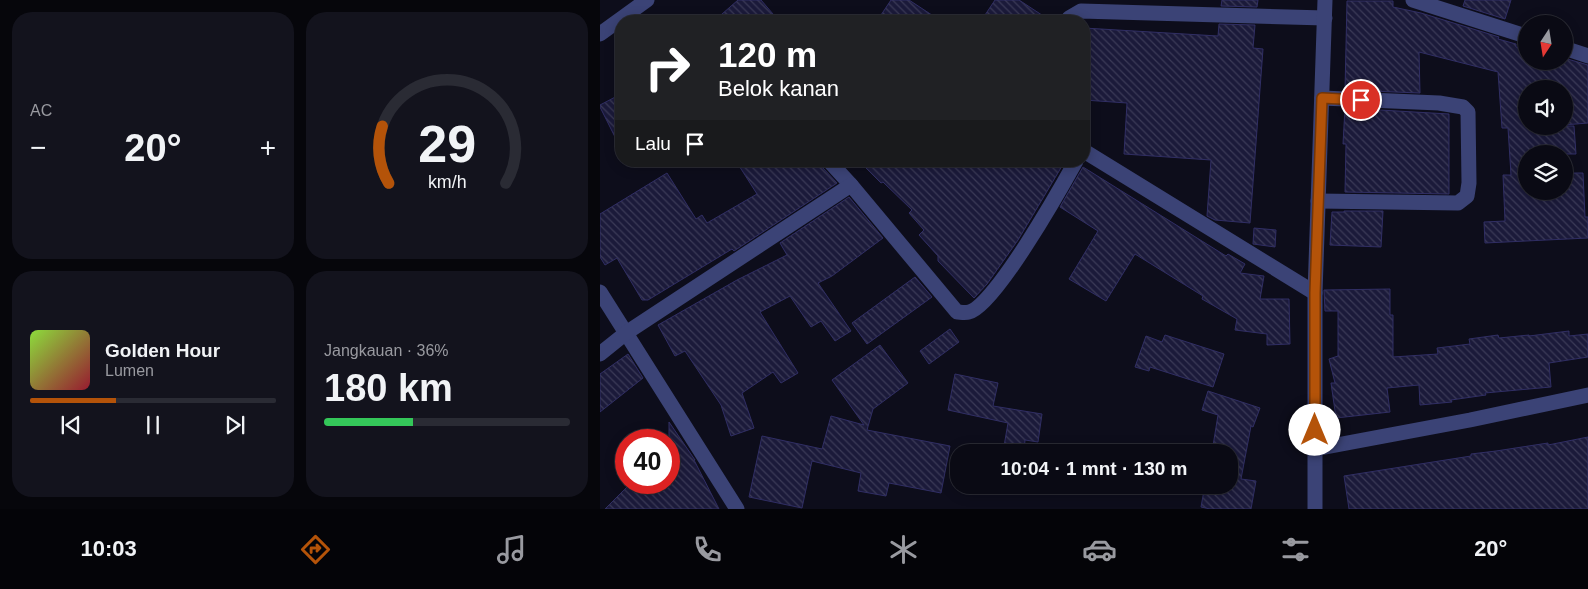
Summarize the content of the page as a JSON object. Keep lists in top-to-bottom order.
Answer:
{
  "north": "bottom",
  "page": {
    "tile": [
      "AC",
      ["Jangkauan · 36%", "180 km"]
    ],
    "turn": ["120 m", "Belok kanan"],
    "then": "Lalu",
    "heat": ["−", "20°", "+"],
    "song": ["Golden Hour", "Lumen"],
    "limit": "40",
    "trip": "10:04 · 1 mnt · 130 m",
    "tabs": ["10:03", "20°"],
    "gauge": ["29", "km/h"]
  }
}
